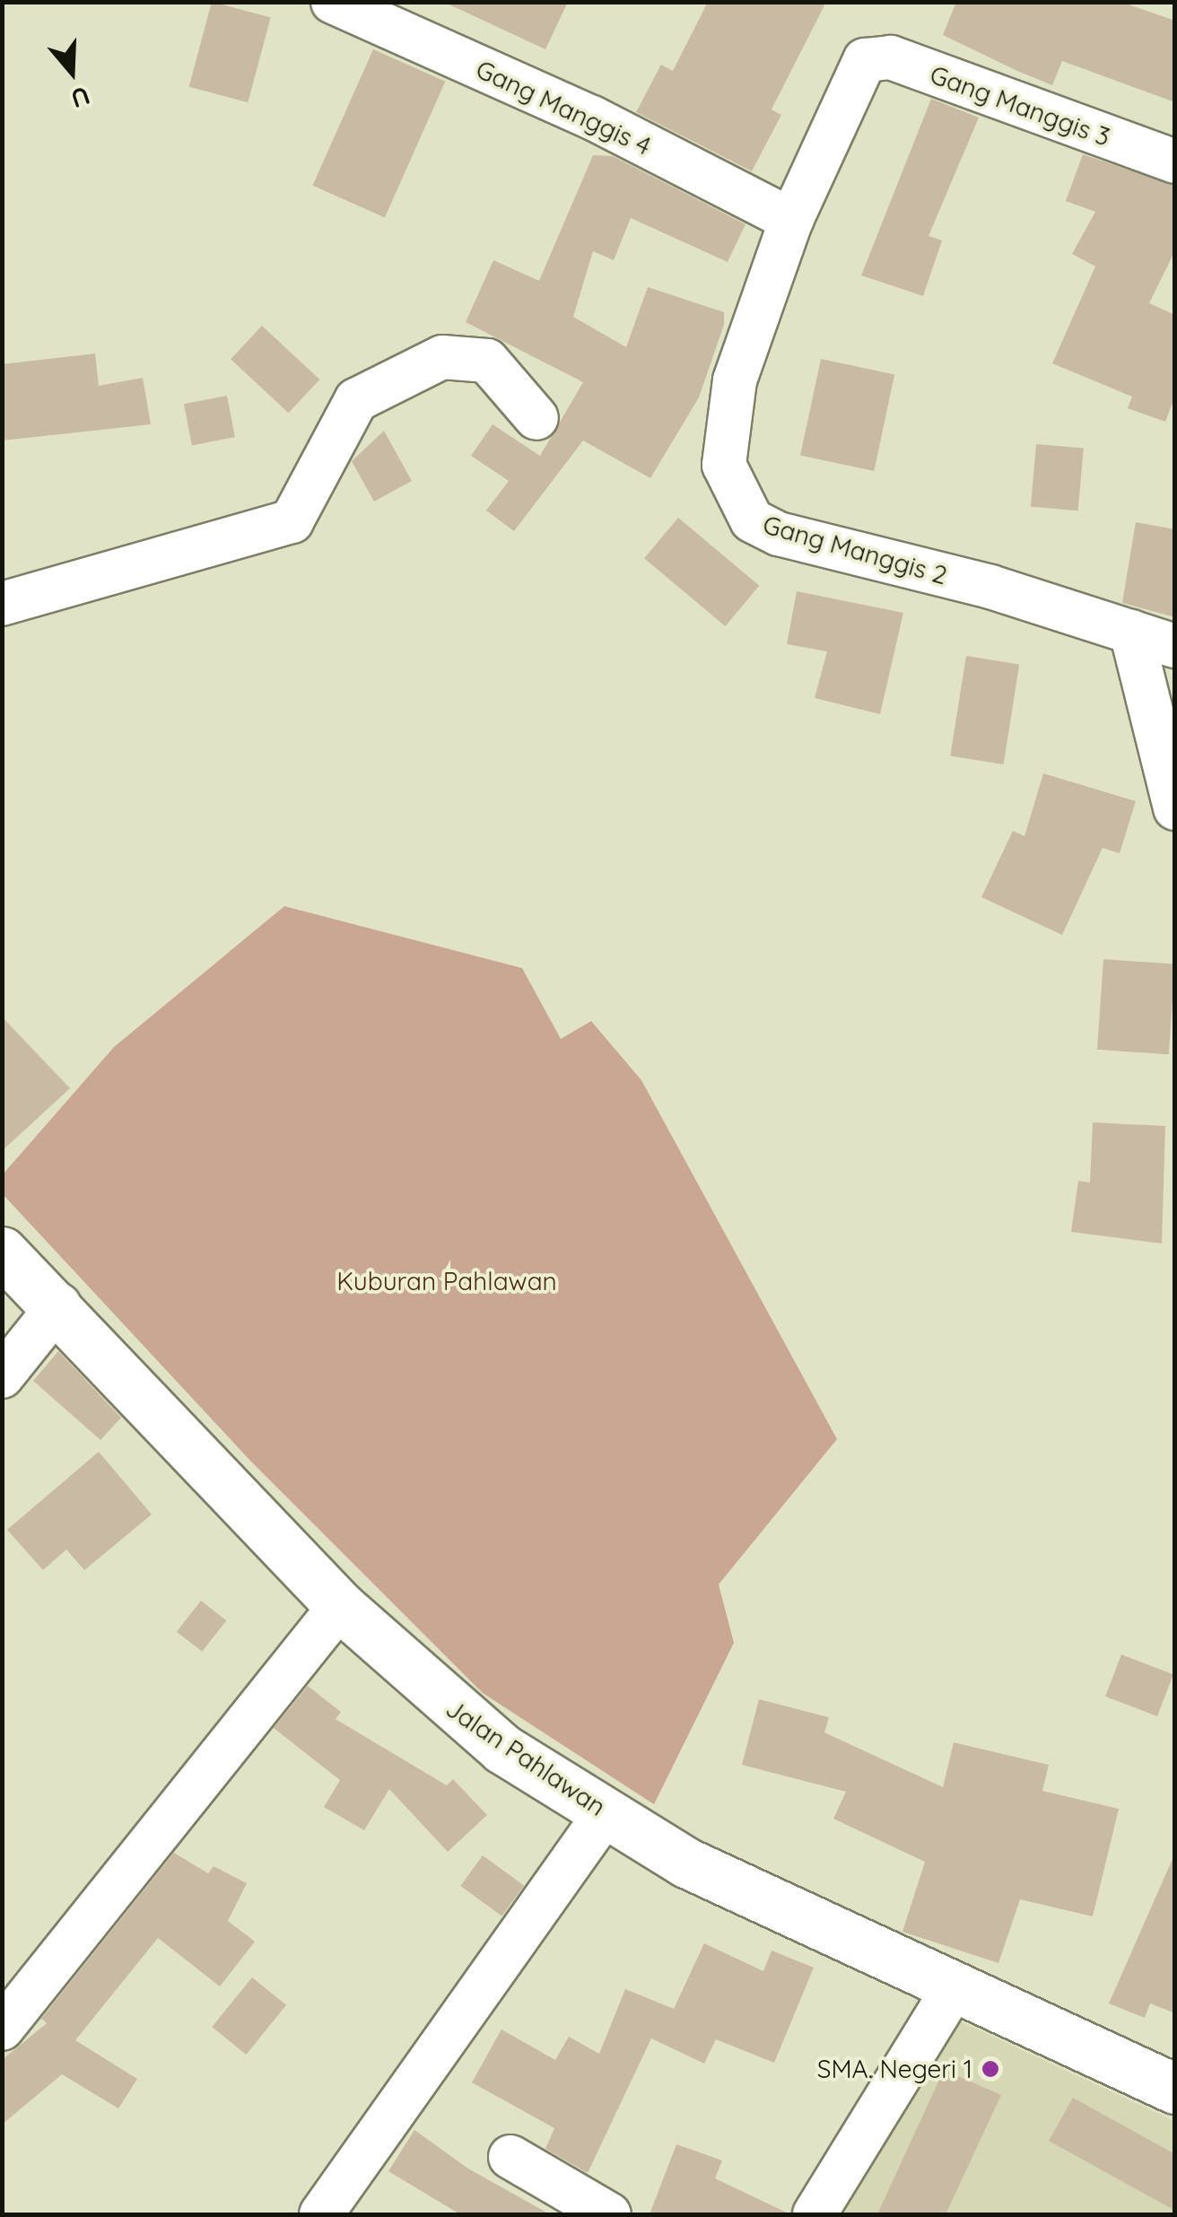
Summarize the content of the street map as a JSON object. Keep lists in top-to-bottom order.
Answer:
{
  "streets": {
    "main road": ["Jalan Pahlawan"],
    "street": ["Gang Manggis 3", "Gang Manggis 4", "Gang Manggis 2"]
  },
  "crossings": [
    ["Gang Manggis 3", "Gang Manggis 2"],
    ["Gang Manggis 4", "Gang Manggis 2"]
  ],
  "parks": ["Kuburan Pahlawan"],
  "places": ["SMA. Negeri 1"],
  "north": "bottom"
}
